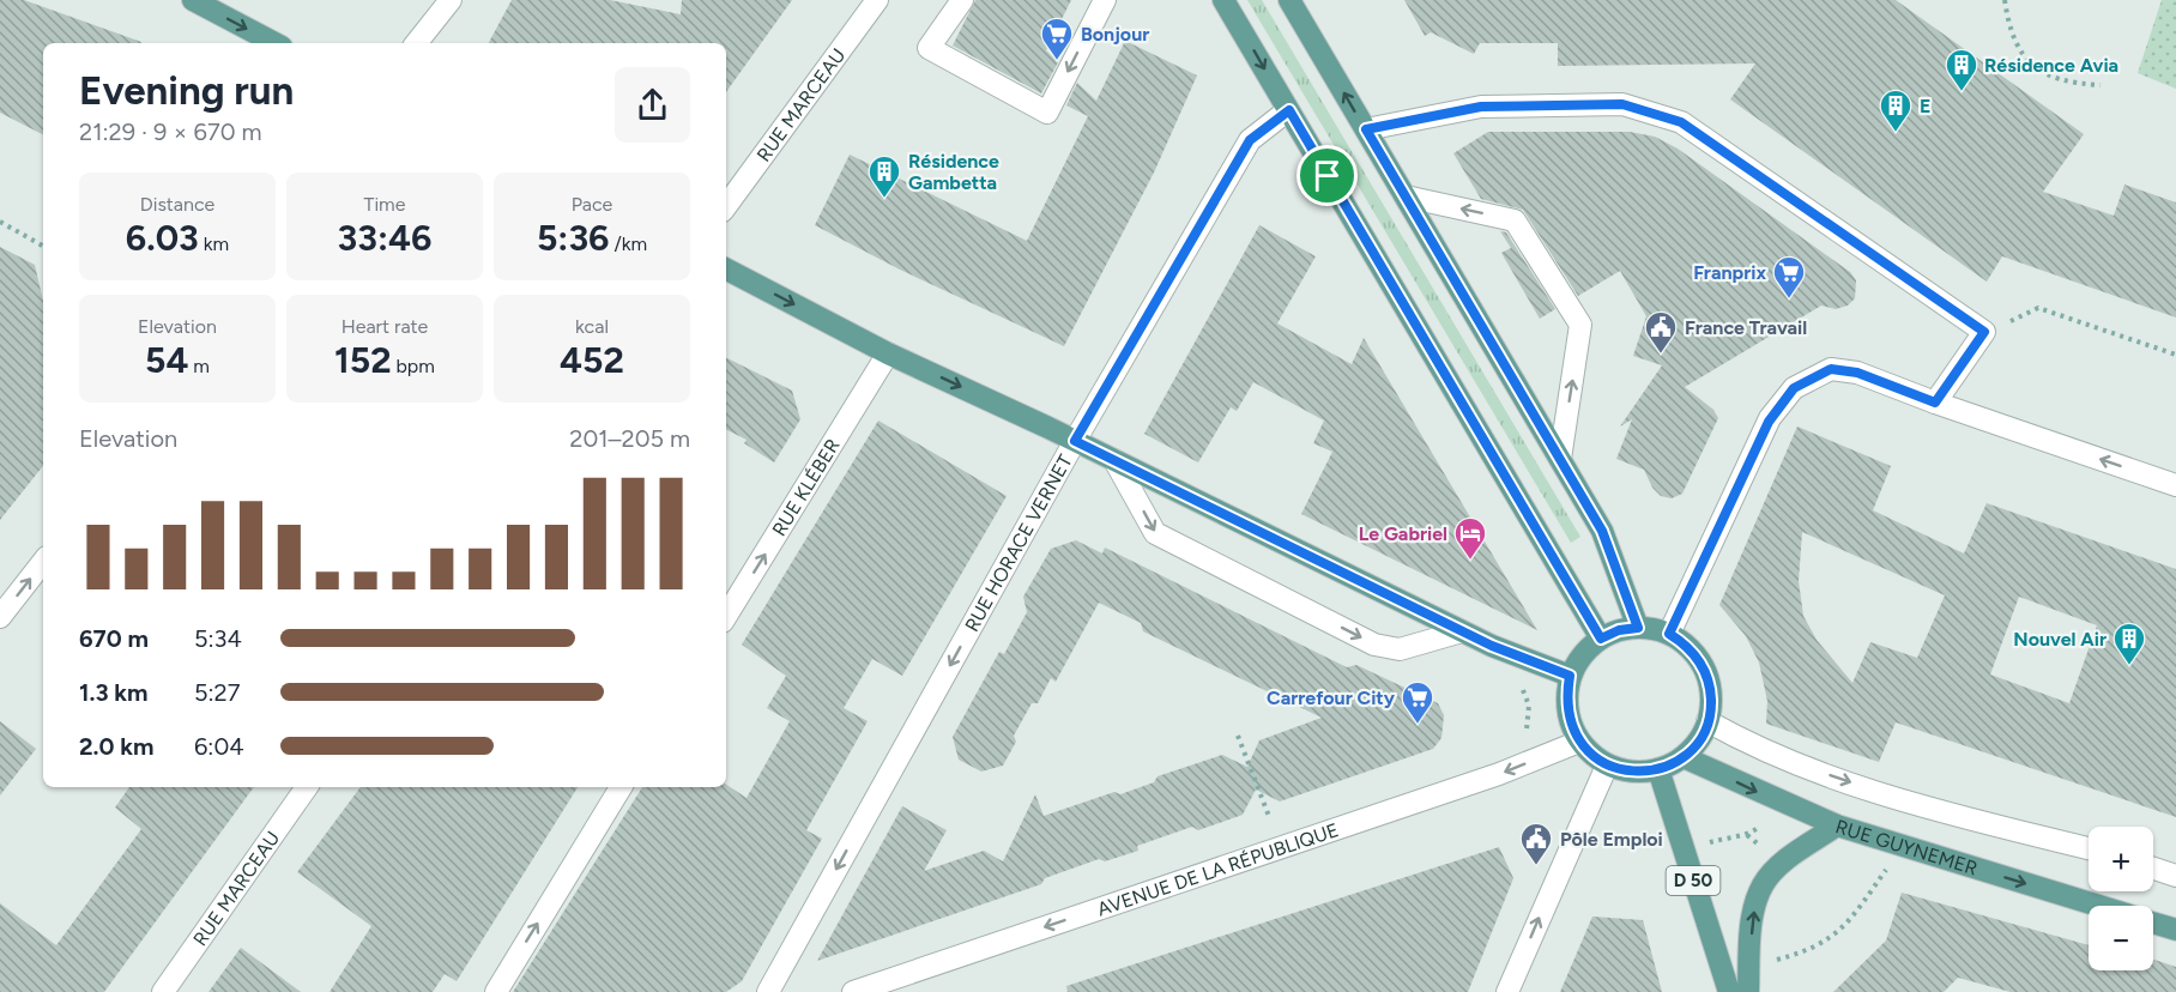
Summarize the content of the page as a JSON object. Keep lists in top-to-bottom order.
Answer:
{
  "streets": {
    "main road": ["RUE GUYNEMER", "D 50"],
    "street": [
      "RUE MARCEAU",
      "RUE KLÉBER",
      "RUE HORACE VERNET",
      "AVENUE DE LA RÉPUBLIQUE"
    ]
  },
  "crossings": [
    ["RUE GUYNEMER", "AVENUE DE LA RÉPUBLIQUE"],
    ["RUE GUYNEMER", "D 50"],
    ["AVENUE DE LA RÉPUBLIQUE", "D 50"]
  ],
  "one_way": [
    "RUE KLÉBER",
    "RUE HORACE VERNET",
    "RUE GUYNEMER",
    "AVENUE DE LA RÉPUBLIQUE"
  ],
  "places": {
    "supermarket": ["Bonjour", "Franprix", "Carrefour City"],
    "building": [
      "Résidence Avia",
      "E",
      "Résidence Gambetta",
      "Nouvel Air"
    ],
    "public building": ["France Travail", "Pôle Emploi"],
    "hotel": ["Le Gabriel"]
  },
  "page": {
    "heading": ["Evening run", "21:29 · 9 × 670 m"],
    "stats": [
      ["Distance", "6.03 km"],
      ["Time", "33:46"],
      ["Pace", "5:36 /km"],
      ["Elevation", "54 m"],
      ["Heart rate", "152 bpm"],
      ["kcal", "452"]
    ],
    "chart": ["Elevation", "201–205 m"],
    "list": [
      {
        "name": "670 m",
        "note": "5:34"
      },
      {
        "name": "1.3 km",
        "note": "5:27"
      },
      {
        "name": "2.0 km",
        "note": "6:04"
      }
    ],
    "map_buttons": ["+", "−"]
  }
}
